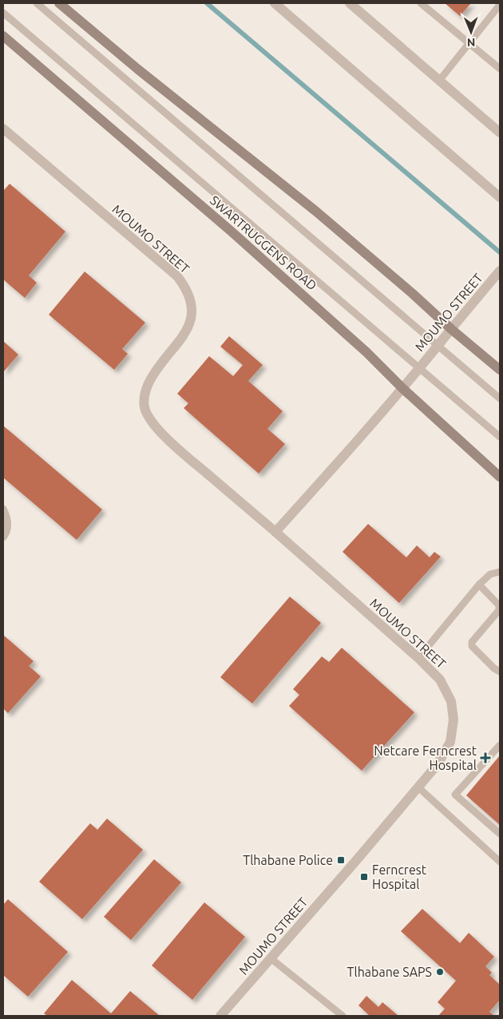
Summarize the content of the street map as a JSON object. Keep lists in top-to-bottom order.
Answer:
{
  "streets": {
    "main road": ["SWARTRUGGENS ROAD"],
    "street": ["MOUMO STREET"]
  },
  "crossings": [
    ["MOUMO STREET", "SWARTRUGGENS ROAD"]
  ],
  "places": {
    "health": ["Netcare Ferncrest Hospital"],
    "transit": ["Tlhabane Police", "Ferncrest Hospital"],
    "other": ["Tlhabane SAPS"]
  },
  "north": "bottom"
}
